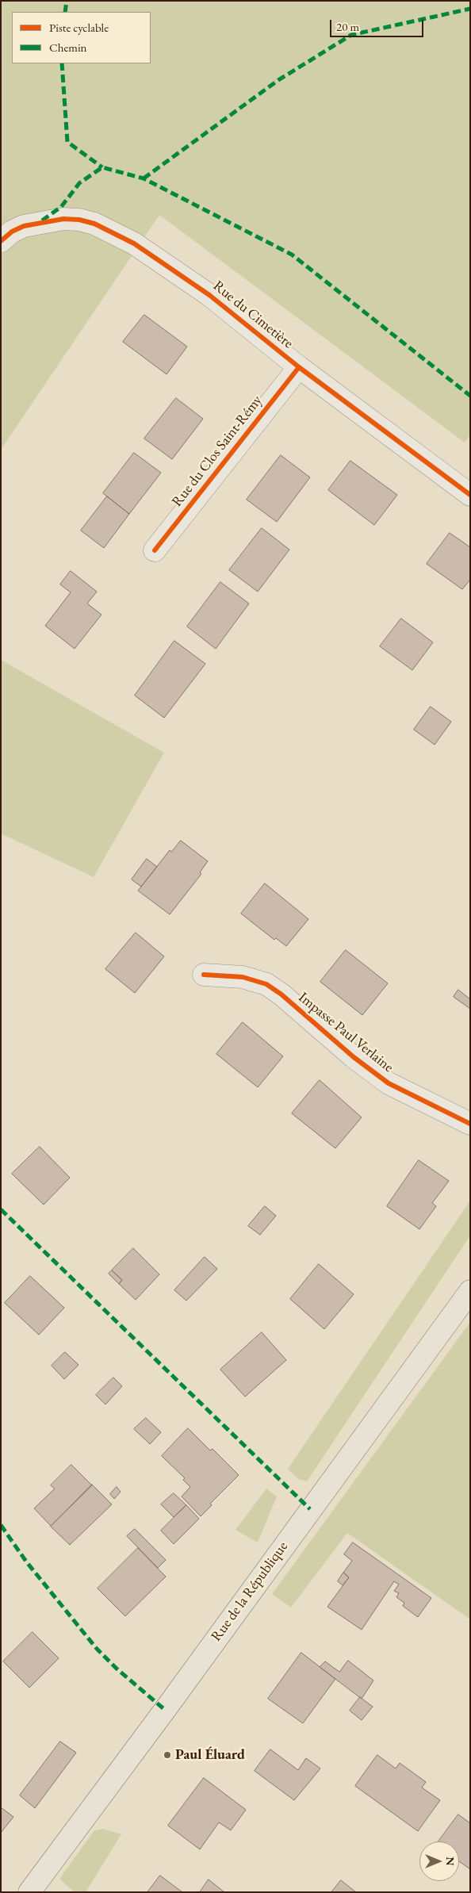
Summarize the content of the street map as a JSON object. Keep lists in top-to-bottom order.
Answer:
{
  "streets": {
    "main road": ["Rue de la République"],
    "street": ["Rue du Cimetière", "Rue du Clos Saint-Rémy", "Impasse Paul Verlaine"]
  },
  "crossings": [
    ["Rue du Cimetière", "Rue du Clos Saint-Rémy"]
  ],
  "places": ["Paul Éluard"],
  "legend": ["Piste cyclable", "Chemin"],
  "scale_bar": "20 m",
  "north": "right"
}
